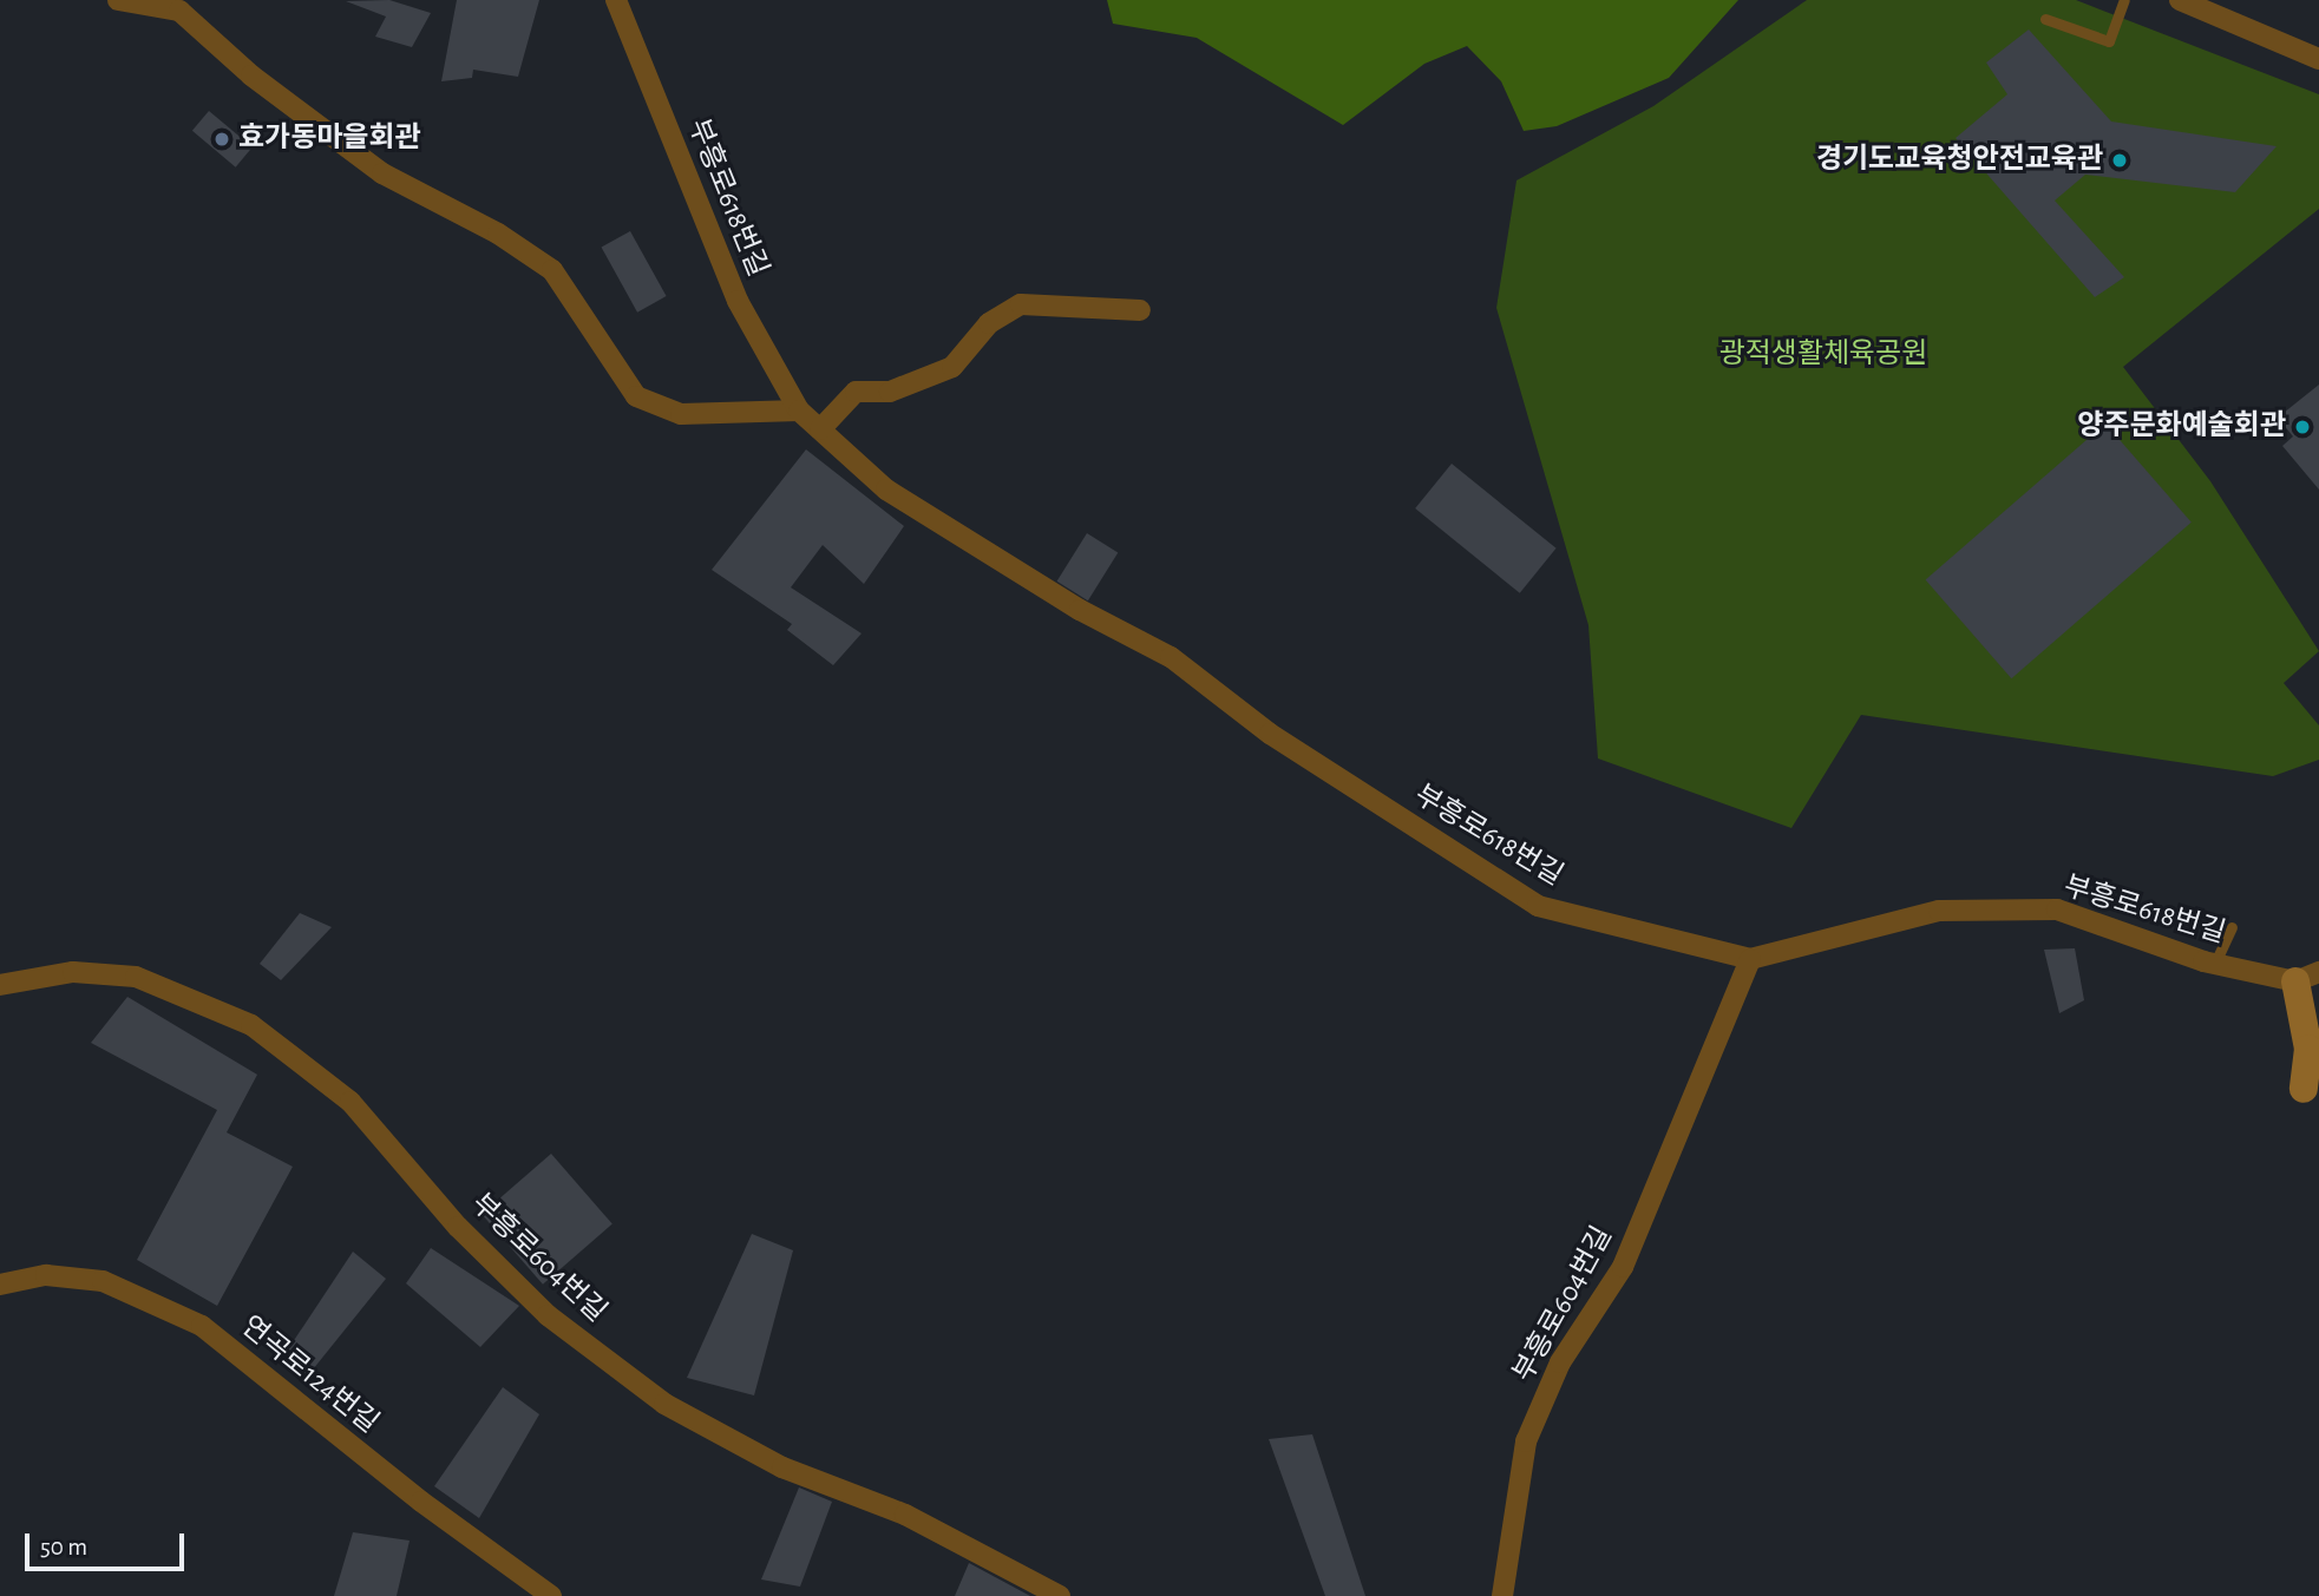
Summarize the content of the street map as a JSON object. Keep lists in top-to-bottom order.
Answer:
{
  "streets": {
    "street": ["부흥로618번길", "부흥로604번길", "연곡로124번길"]
  },
  "crossings": [
    ["부흥로618번길", "부흥로604번길"]
  ],
  "parks": ["광적생활체육공원"],
  "places": ["효가동마을회관", "경기도교육청안전교육관", "양주문화예술회관"],
  "scale_bar": "50 m"
}
